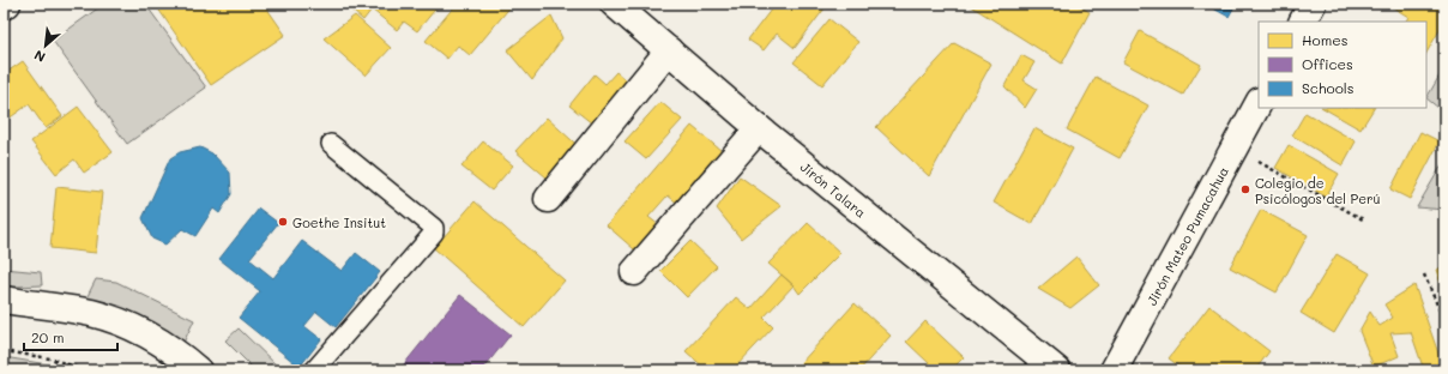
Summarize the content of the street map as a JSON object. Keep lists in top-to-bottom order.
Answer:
{
  "streets": {
    "street": ["Jirón Talara", "Jirón Mateo Pumacahua"]
  },
  "places": ["Colegio de Psicólogos del Perú", "Goethe Insitut"],
  "legend": ["Homes", "Offices", "Schools"],
  "scale_bar": "20 m",
  "north": "bottom left"
}
